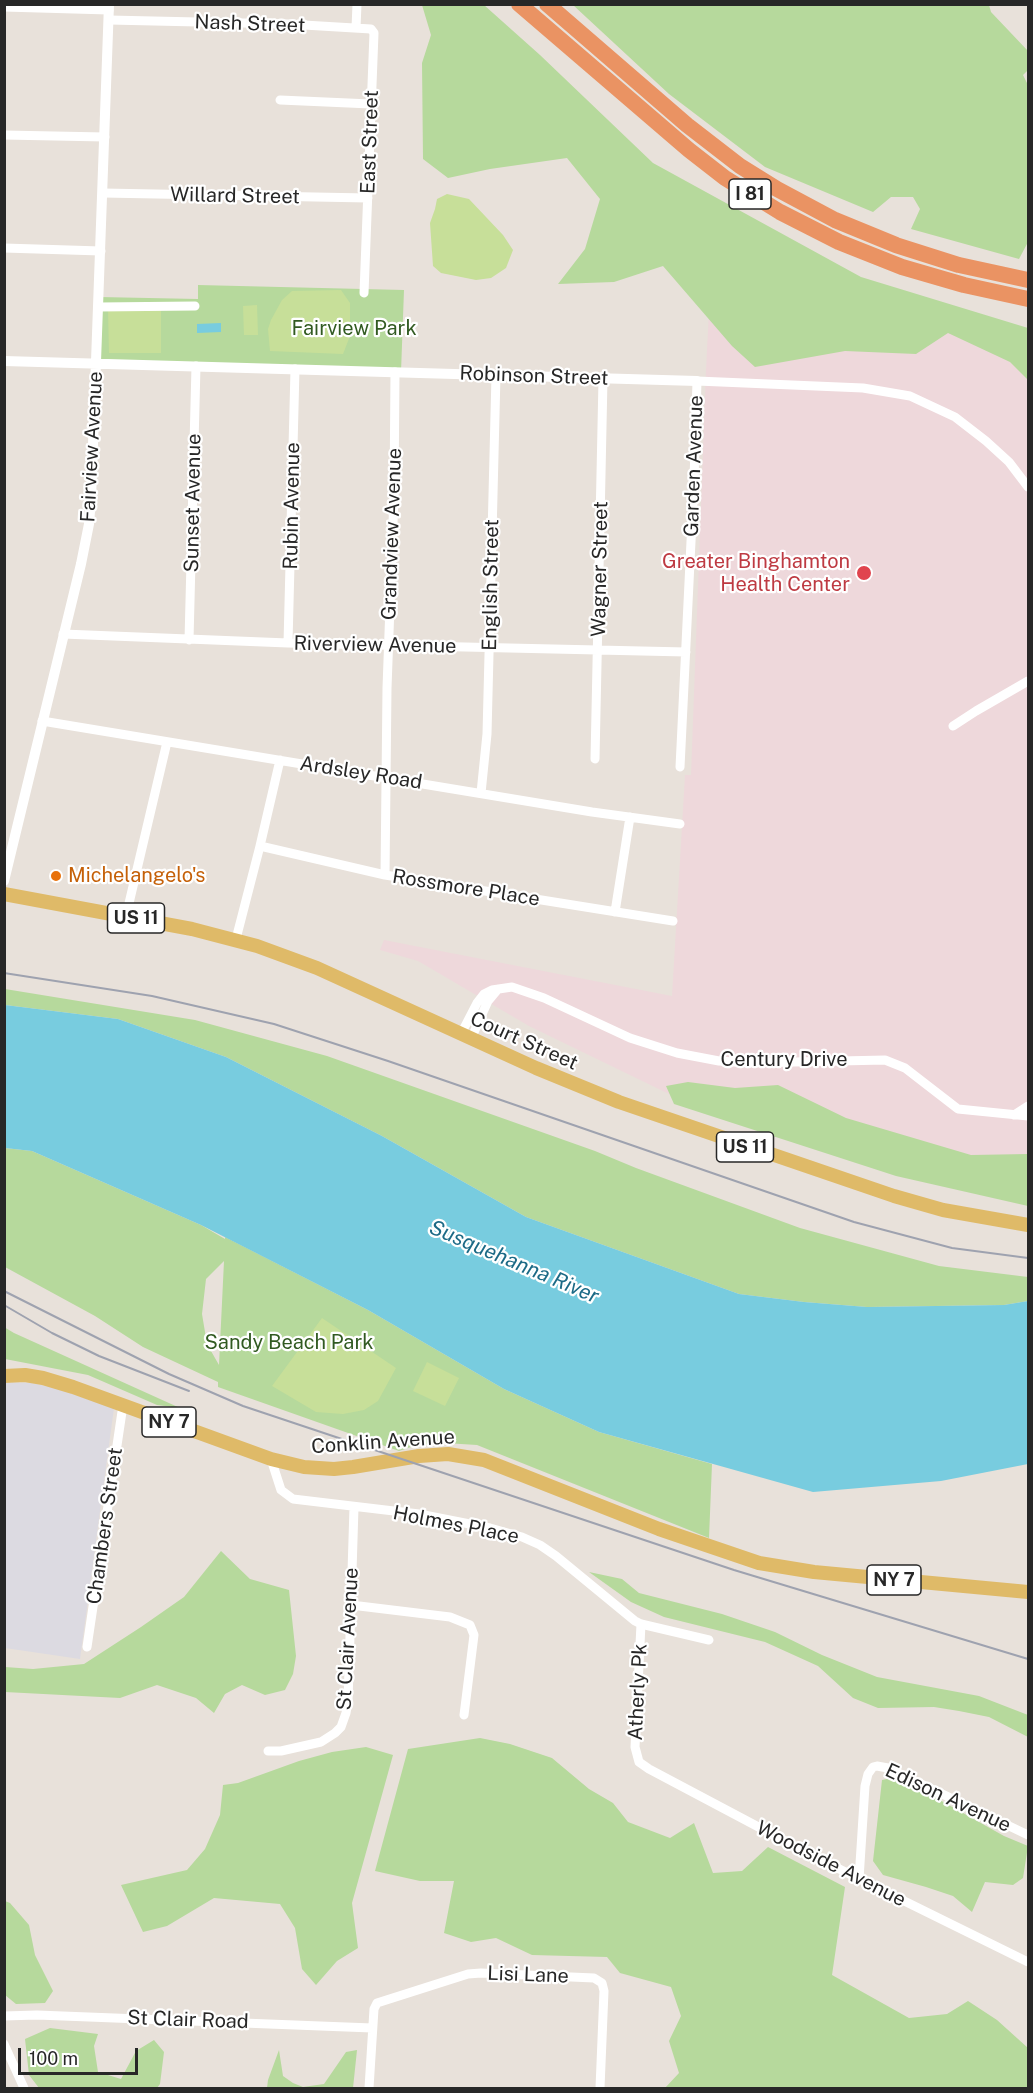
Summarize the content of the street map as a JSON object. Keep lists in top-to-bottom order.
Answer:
{
  "streets": {
    "highway": ["I 81"],
    "main road": [
      "US 11",
      "Court Street",
      "NY 7",
      "Conklin Avenue"
    ],
    "street": [
      "Nash Street",
      "East Street",
      "Willard Street",
      "Robinson Street",
      "Fairview Avenue",
      "Garden Avenue",
      "Sunset Avenue",
      "Rubin Avenue",
      "Grandview Avenue",
      "Wagner Street",
      "English Street",
      "Riverview Avenue",
      "Ardsley Road",
      "Rossmore Place",
      "Century Drive",
      "Holmes Place",
      "Chambers Street",
      "St Clair Avenue",
      "Atherly Pk",
      "Edison Avenue",
      "Woodside Avenue",
      "Lisi Lane",
      "St Clair Road"
    ]
  },
  "crossings": [
    ["Nash Street", "East Street"],
    ["Nash Street", "Fairview Avenue"],
    ["East Street", "Willard Street"],
    ["Willard Street", "Fairview Avenue"],
    ["Robinson Street", "Fairview Avenue"],
    ["Robinson Street", "Garden Avenue"],
    ["Robinson Street", "Sunset Avenue"],
    ["Robinson Street", "Rubin Avenue"],
    ["Robinson Street", "Grandview Avenue"],
    ["Robinson Street", "Wagner Street"],
    ["Robinson Street", "English Street"],
    ["Fairview Avenue", "Riverview Avenue"],
    ["Fairview Avenue", "Ardsley Road"],
    ["Garden Avenue", "Riverview Avenue"],
    ["Sunset Avenue", "Riverview Avenue"],
    ["Rubin Avenue", "Riverview Avenue"],
    ["Grandview Avenue", "Riverview Avenue"],
    ["Grandview Avenue", "Ardsley Road"],
    ["Grandview Avenue", "Rossmore Place"],
    ["Wagner Street", "Riverview Avenue"],
    ["English Street", "Riverview Avenue"],
    ["English Street", "Ardsley Road"],
    ["Court Street", "Century Drive"],
    ["Conklin Avenue", "Holmes Place"],
    ["Conklin Avenue", "Chambers Street"],
    ["Holmes Place", "St Clair Avenue"],
    ["Holmes Place", "Atherly Pk"],
    ["Atherly Pk", "Woodside Avenue"],
    ["Edison Avenue", "Woodside Avenue"],
    ["Lisi Lane", "St Clair Road"]
  ],
  "water": ["Susquehanna River"],
  "parks": ["Fairview Park", "Sandy Beach Park"],
  "places": ["Greater Binghamton Health Center", "Michelangelo's"],
  "scale_bar": "100 m"
}
